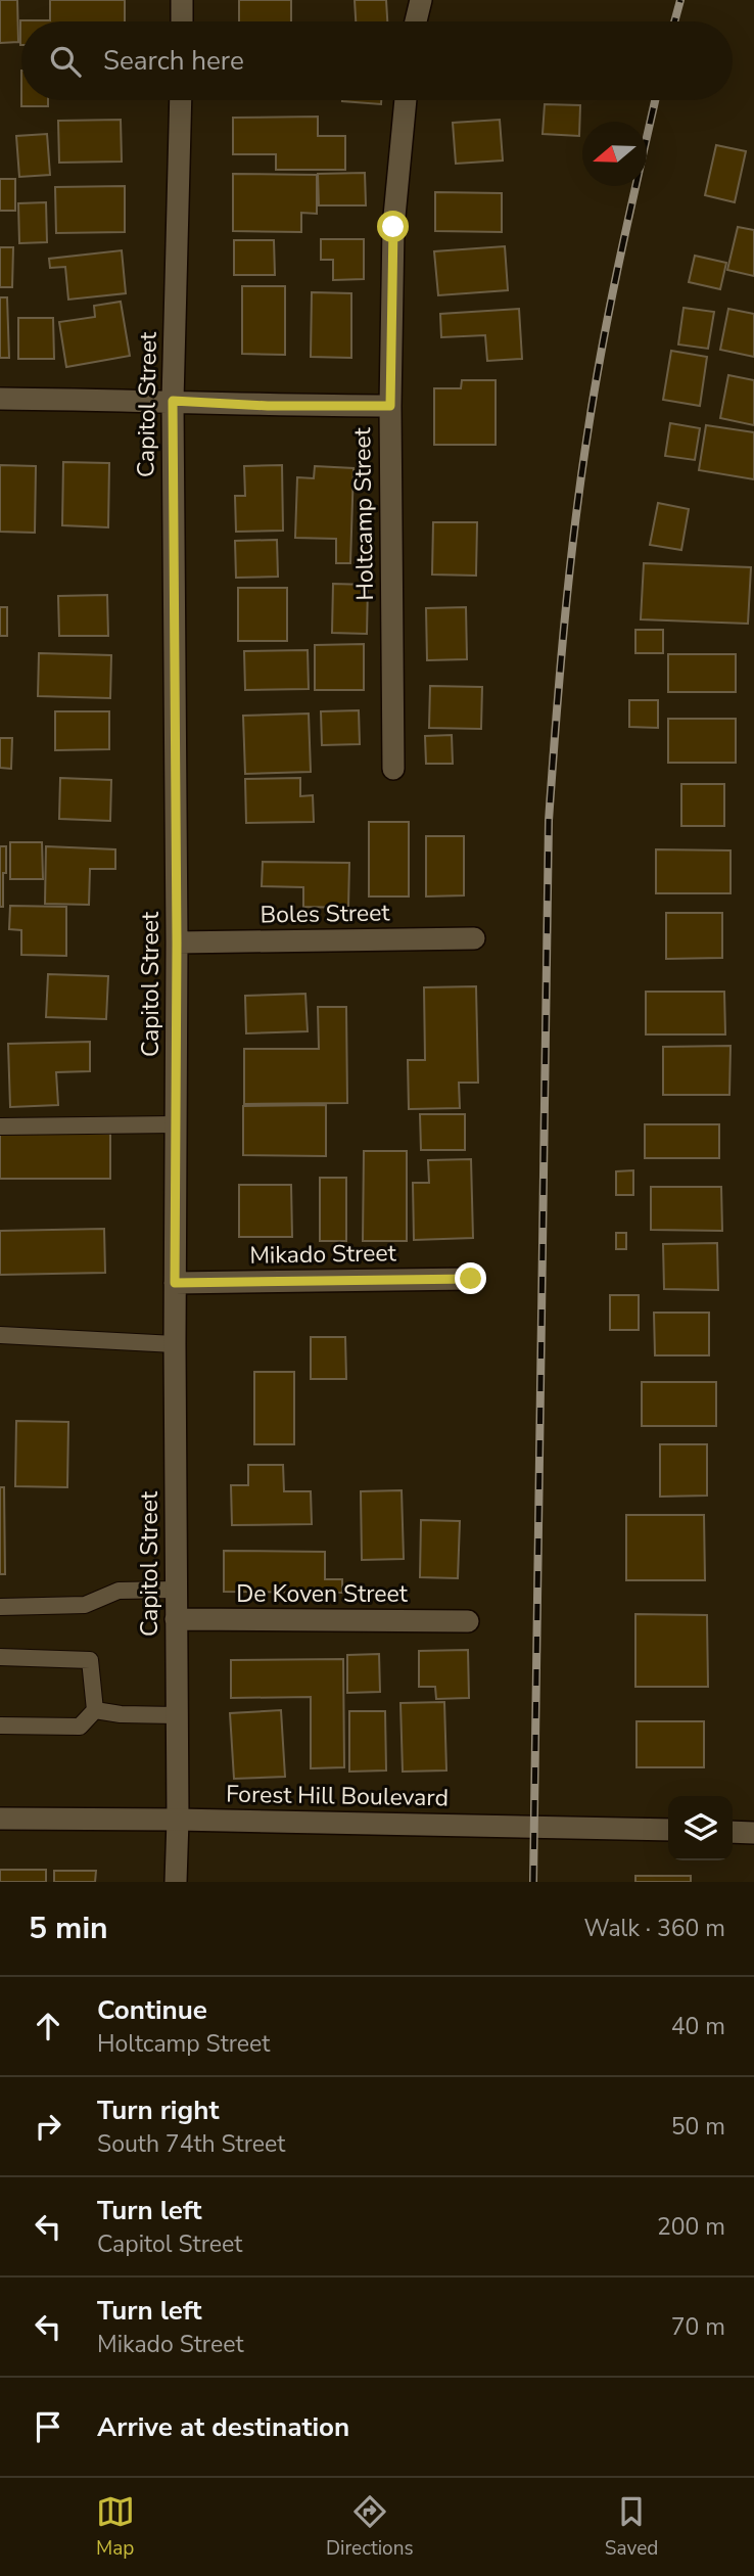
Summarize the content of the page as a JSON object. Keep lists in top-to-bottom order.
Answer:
{
  "streets": {
    "street": [
      "Capitol Street",
      "Holtcamp Street",
      "Boles Street",
      "Mikado Street",
      "De Koven Street",
      "Forest Hill Boulevard"
    ]
  },
  "crossings": [
    ["Capitol Street", "Boles Street"],
    ["Capitol Street", "Mikado Street"],
    ["Capitol Street", "De Koven Street"],
    ["Capitol Street", "Forest Hill Boulevard"]
  ],
  "north": "left",
  "page": {
    "search": "Search here",
    "heading": ["5 min", "Walk · 360 m"],
    "list": [
      ["Continue", "Holtcamp Street", "40 m"],
      ["Turn right", "South 74th Street", "50 m"],
      ["Turn left", "Capitol Street", "200 m"],
      ["Turn left", "Mikado Street", "70 m"],
      "Arrive at destination"
    ],
    "nav": ["Map", "Directions", "Saved"]
  }
}
